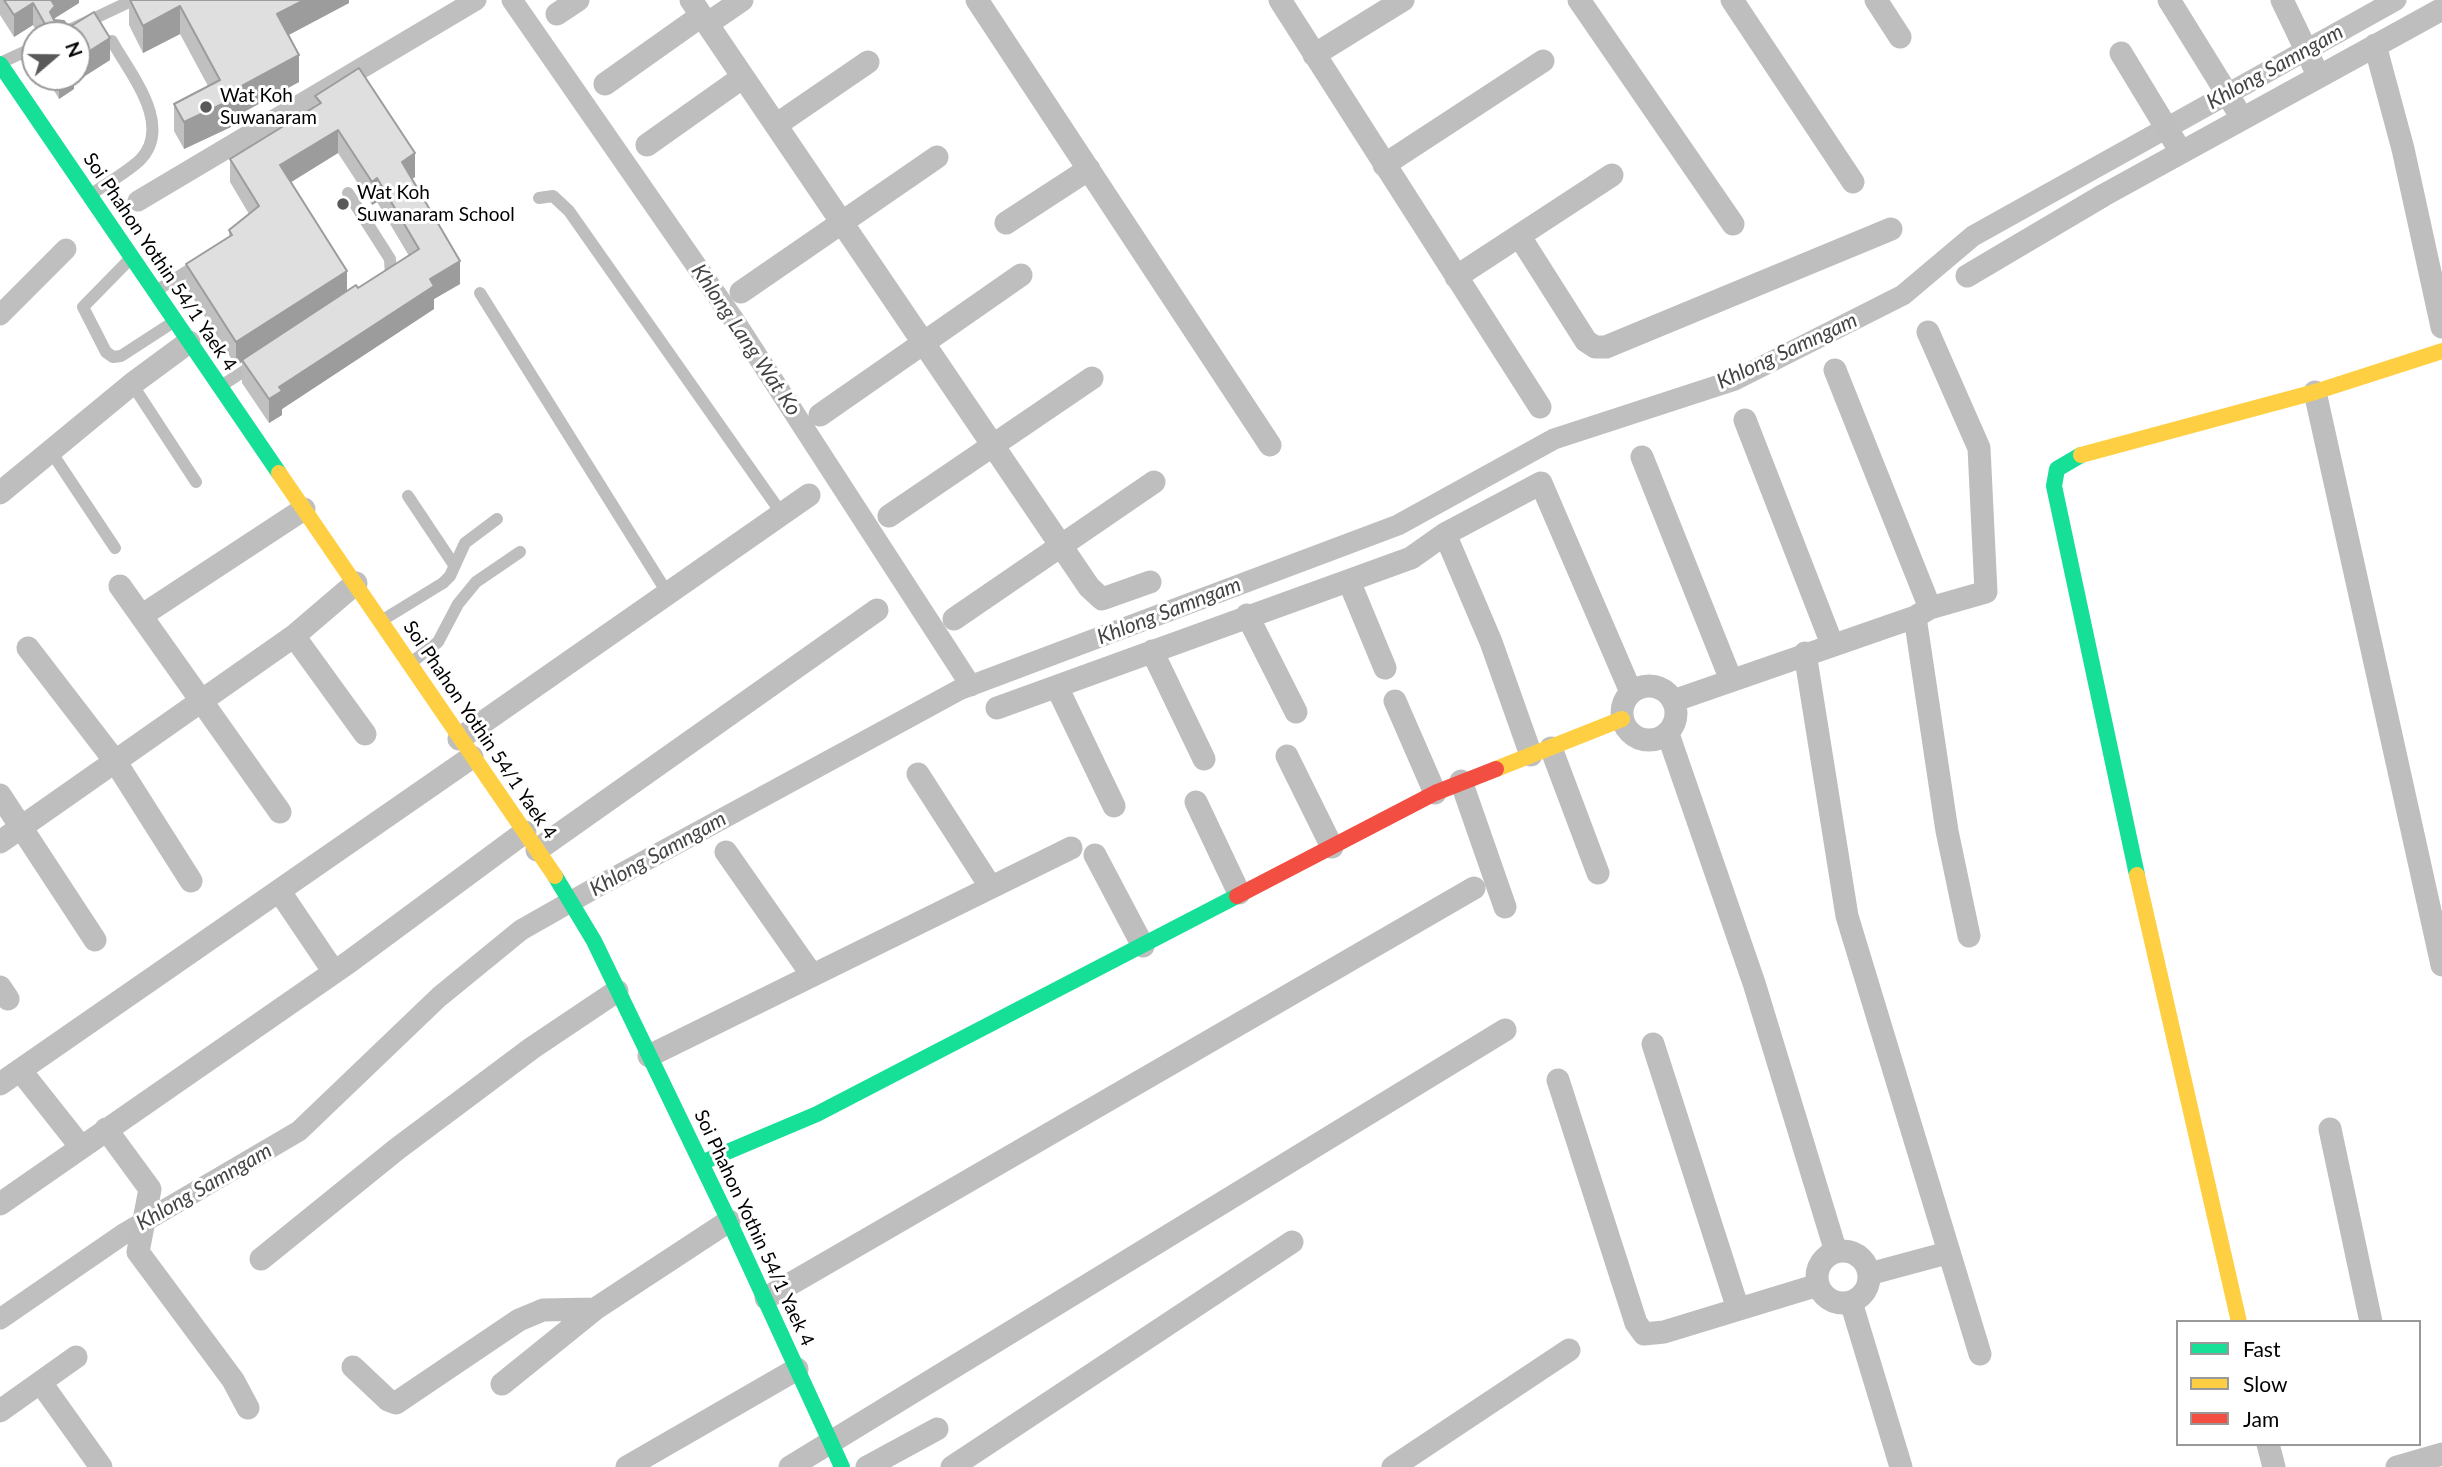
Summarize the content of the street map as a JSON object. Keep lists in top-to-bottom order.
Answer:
{
  "streets": {
    "street": ["Soi Phahon Yothin 54/1 Yaek 4"]
  },
  "water": ["Khlong Samngam", "Khlong Lang Wat Ko"],
  "places": ["Wat Koh Suwanaram", "Wat Koh Suwanaram School"],
  "legend": ["Fast", "Slow", "Jam"],
  "north": "right"
}
